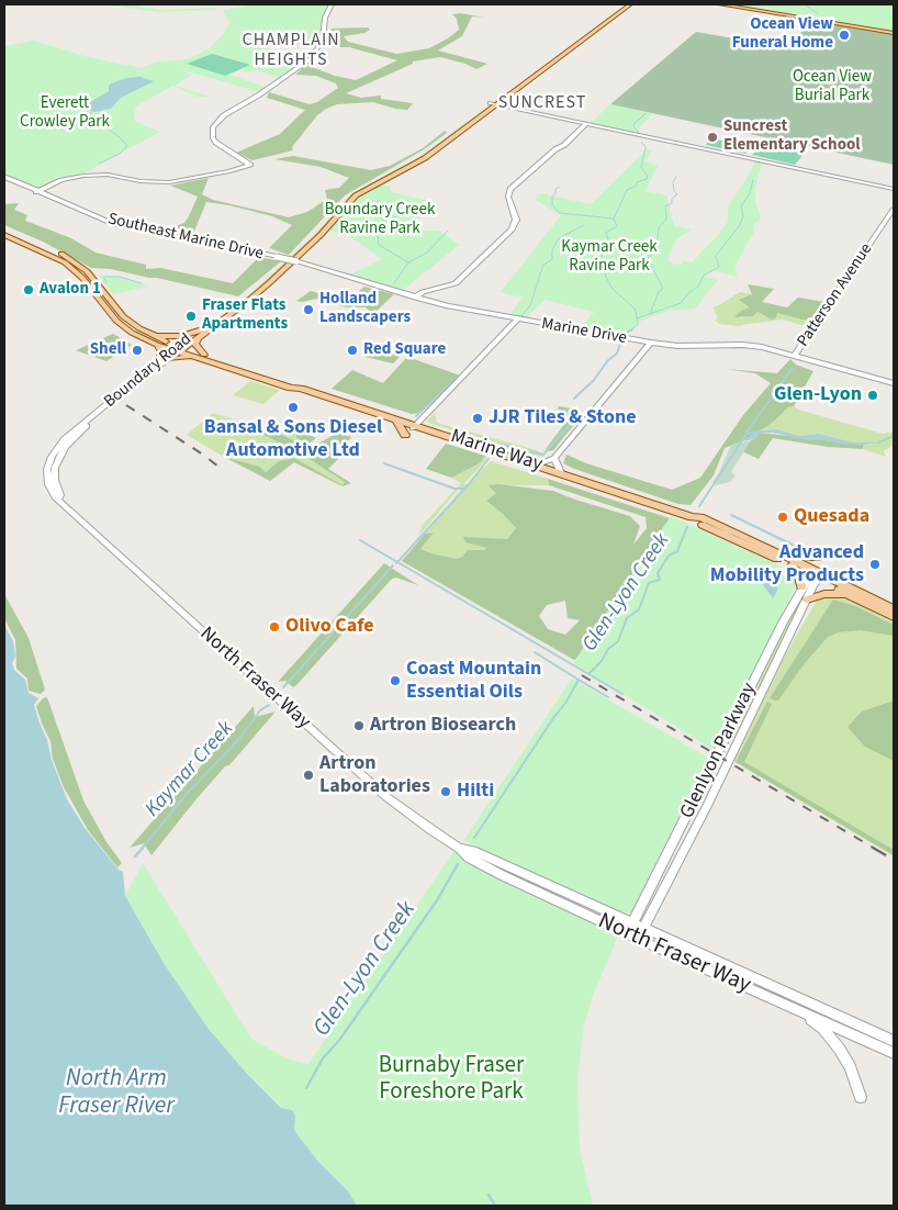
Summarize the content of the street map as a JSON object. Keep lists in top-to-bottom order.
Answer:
{
  "streets": {
    "main road": ["Boundary Road", "Marine Way"],
    "street": [
      "Southeast Marine Drive",
      "Patterson Avenue",
      "Marine Drive",
      "North Fraser Way",
      "Glenlyon Parkway"
    ]
  },
  "crossings": [
    ["Southeast Marine Drive", "Marine Drive"],
    ["Patterson Avenue", "Marine Drive"],
    ["Boundary Road", "Marine Way"],
    ["Boundary Road", "North Fraser Way"],
    ["Marine Way", "Glenlyon Parkway"],
    ["North Fraser Way", "Glenlyon Parkway"]
  ],
  "districts": ["CHAMPLAIN HEIGHTS", "SUNCREST"],
  "water": ["Glen-Lyon Creek", "Kaymar Creek", "North Arm Fraser River"],
  "parks": [
    "Ocean View Burial Park",
    "Everett Crowley Park",
    "Boundary Creek Ravine Park",
    "Kaymar Creek Ravine Park",
    "Burnaby Fraser Foreshore Park"
  ],
  "places": [
    "Ocean View Funeral Home",
    "Suncrest Elementary School",
    "Avalon 1",
    "Holland Landscapers",
    "Fraser Flats Apartments",
    "Shell",
    "Red Square",
    "Glen-Lyon",
    "Bansal & Sons Diesel Automotive Ltd",
    "JJR Tiles & Stone",
    "Quesada",
    "Advanced Mobility Products",
    "Olivo Cafe",
    "Coast Mountain Essential Oils",
    "Artron Biosearch",
    "Artron Laboratories",
    "Hilti"
  ]
}
